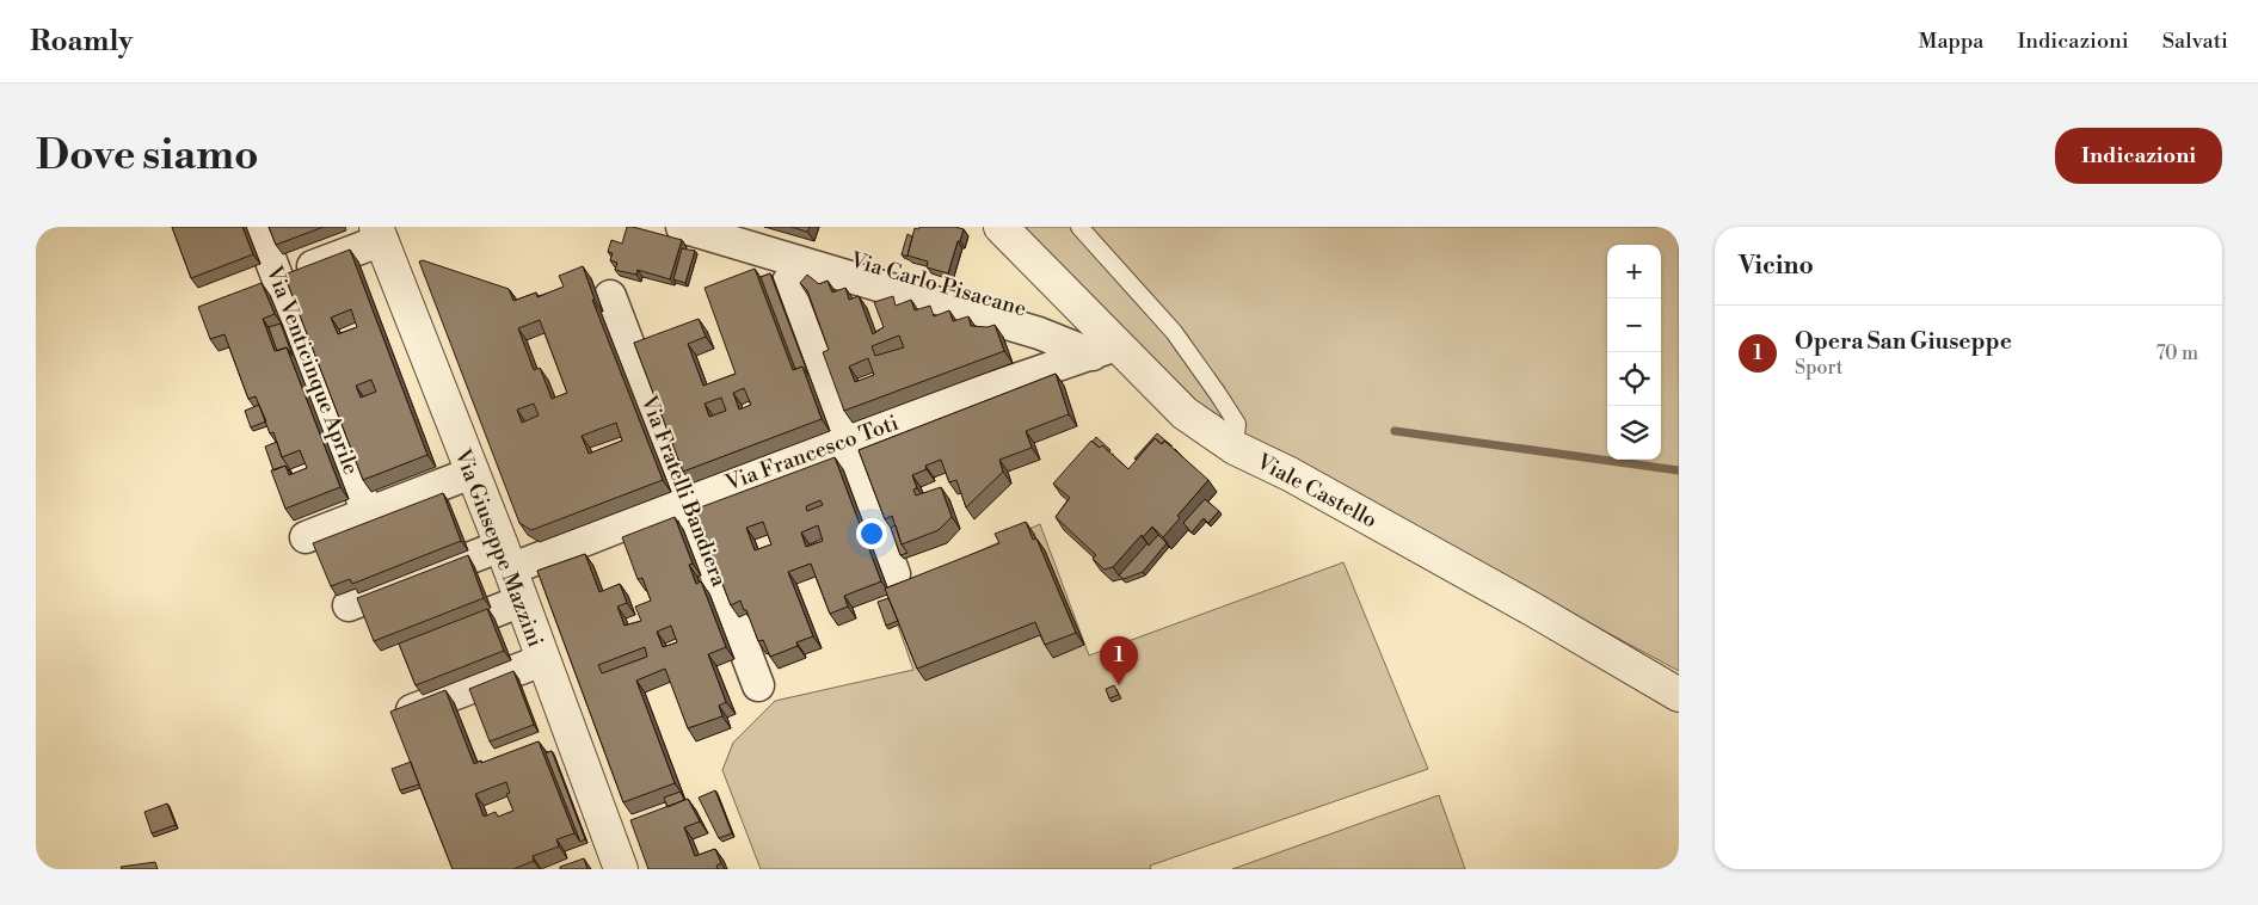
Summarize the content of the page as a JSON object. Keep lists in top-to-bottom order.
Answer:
{
  "streets": {
    "street": [
      "Via Carlo Pisacane",
      "Via Venticinque Aprile",
      "Via Francesco Toti",
      "Via Fratelli Bandiera",
      "Viale Castello",
      "Via Giuseppe Mazzini"
    ]
  },
  "crossings": [
    ["Via Carlo Pisacane", "Via Francesco Toti"],
    ["Via Carlo Pisacane", "Viale Castello"],
    ["Via Francesco Toti", "Via Fratelli Bandiera"],
    ["Via Francesco Toti", "Viale Castello"],
    ["Via Francesco Toti", "Via Giuseppe Mazzini"]
  ],
  "page": {
    "header": "Roamly",
    "nav": ["Mappa", "Indicazioni", "Salvati"],
    "buttons": "Indicazioni",
    "title": "Dove siamo",
    "heading": "Vicino",
    "map_buttons": ["+", "−"],
    "list": [
      {
        "mark": "1",
        "name": "Opera San Giuseppe",
        "note": "Sport",
        "value": "70 m"
      }
    ],
    "pins": "1"
  }
}
